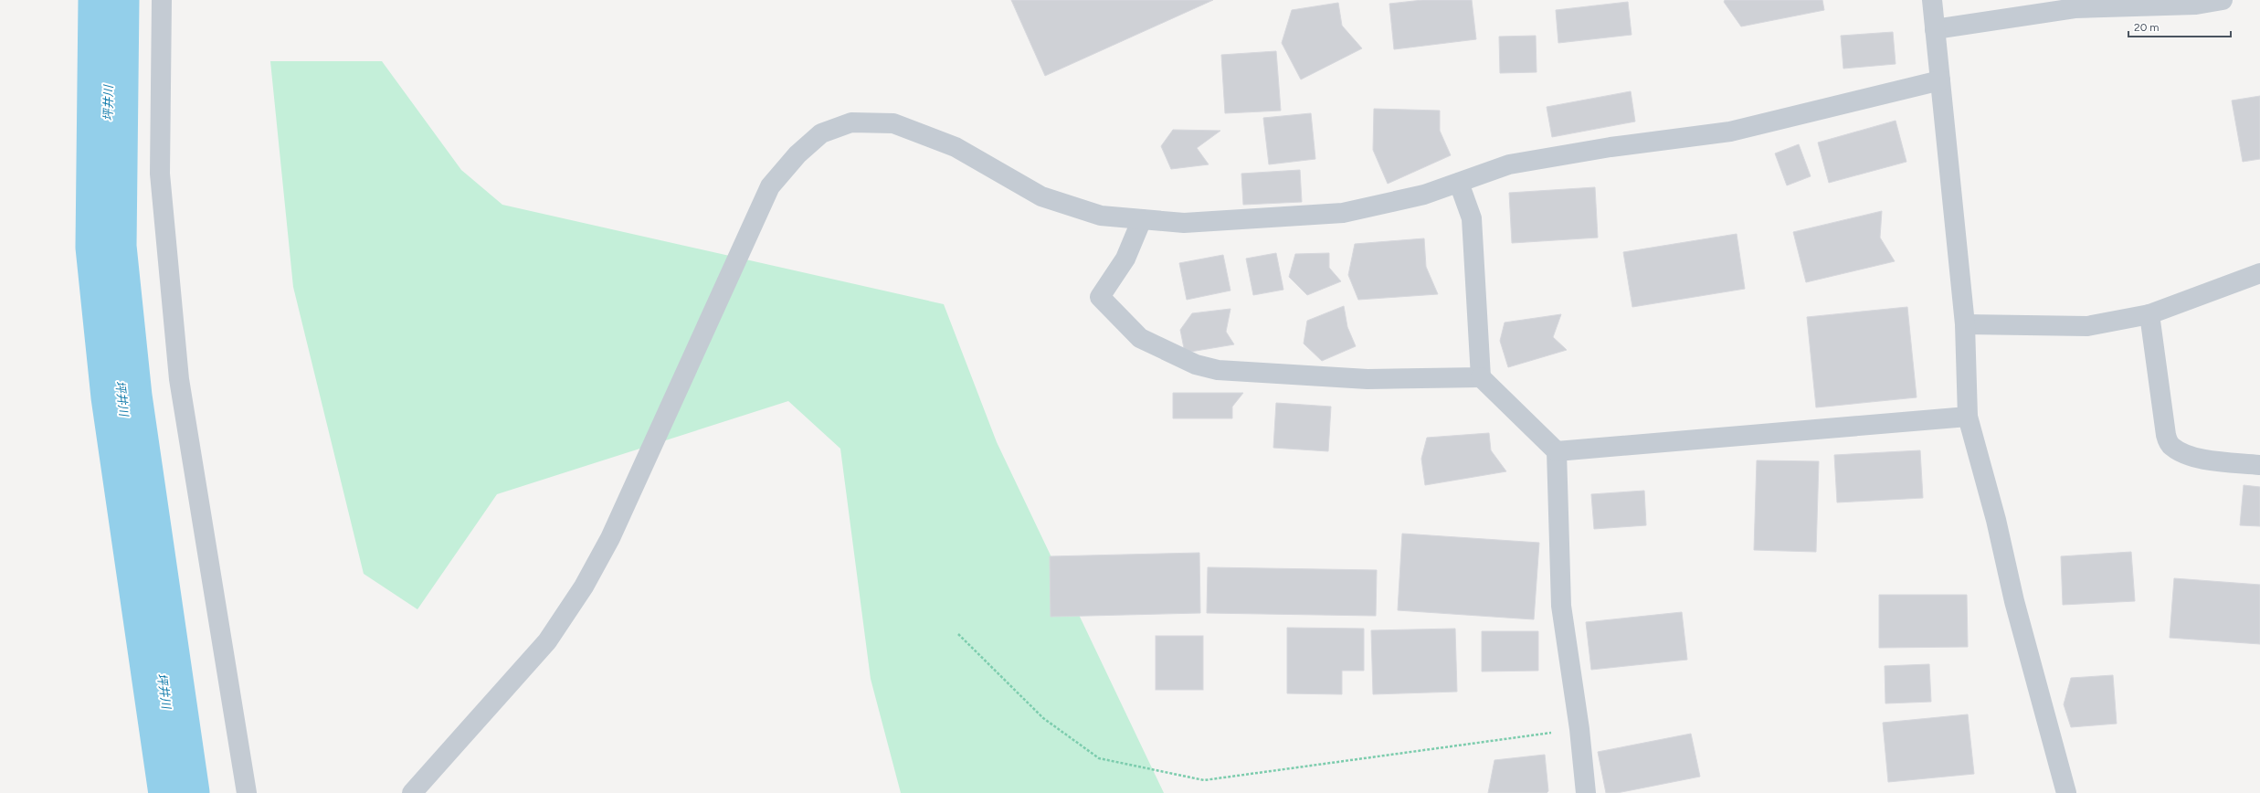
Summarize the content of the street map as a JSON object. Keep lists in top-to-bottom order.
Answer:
{
  "water": ["坪井川"],
  "scale_bar": "20 m"
}
